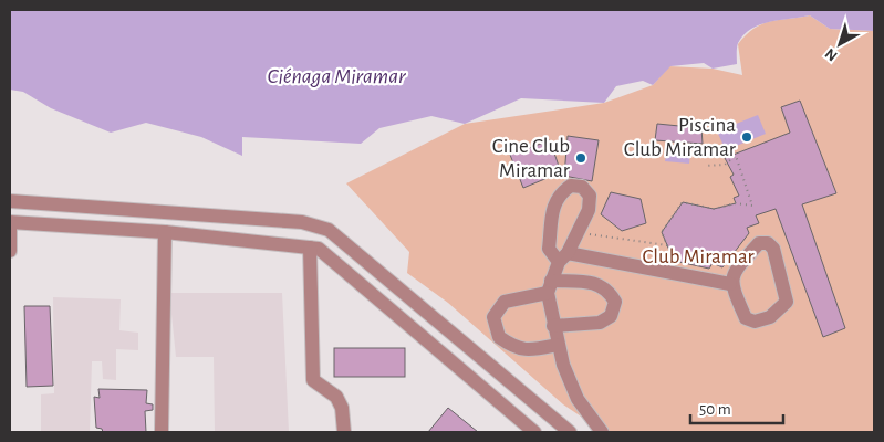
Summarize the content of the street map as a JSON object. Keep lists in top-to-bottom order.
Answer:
{
  "water": ["Ciénaga Miramar"],
  "parks": ["Club Miramar"],
  "places": ["Piscina Club Miramar", "Cine Club Miramar"],
  "scale_bar": "50 m",
  "north": "bottom left"
}
